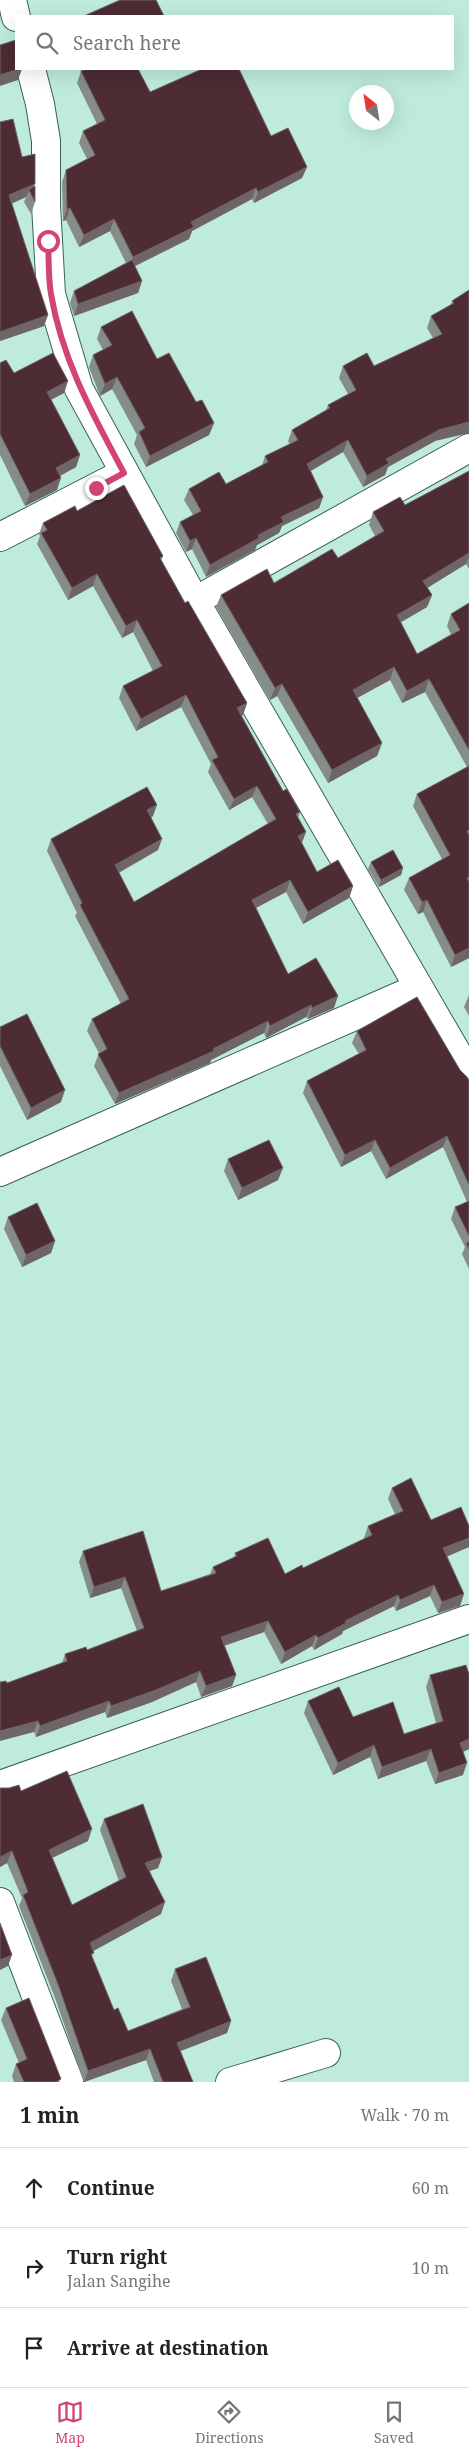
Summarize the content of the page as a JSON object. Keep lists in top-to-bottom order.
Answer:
{
  "north": "top left",
  "page": {
    "search": "Search here",
    "heading": ["1 min", "Walk · 70 m"],
    "list": [
      ["Continue", "60 m"],
      ["Turn right", "Jalan Sangihe", "10 m"],
      "Arrive at destination"
    ],
    "nav": ["Map", "Directions", "Saved"]
  }
}
